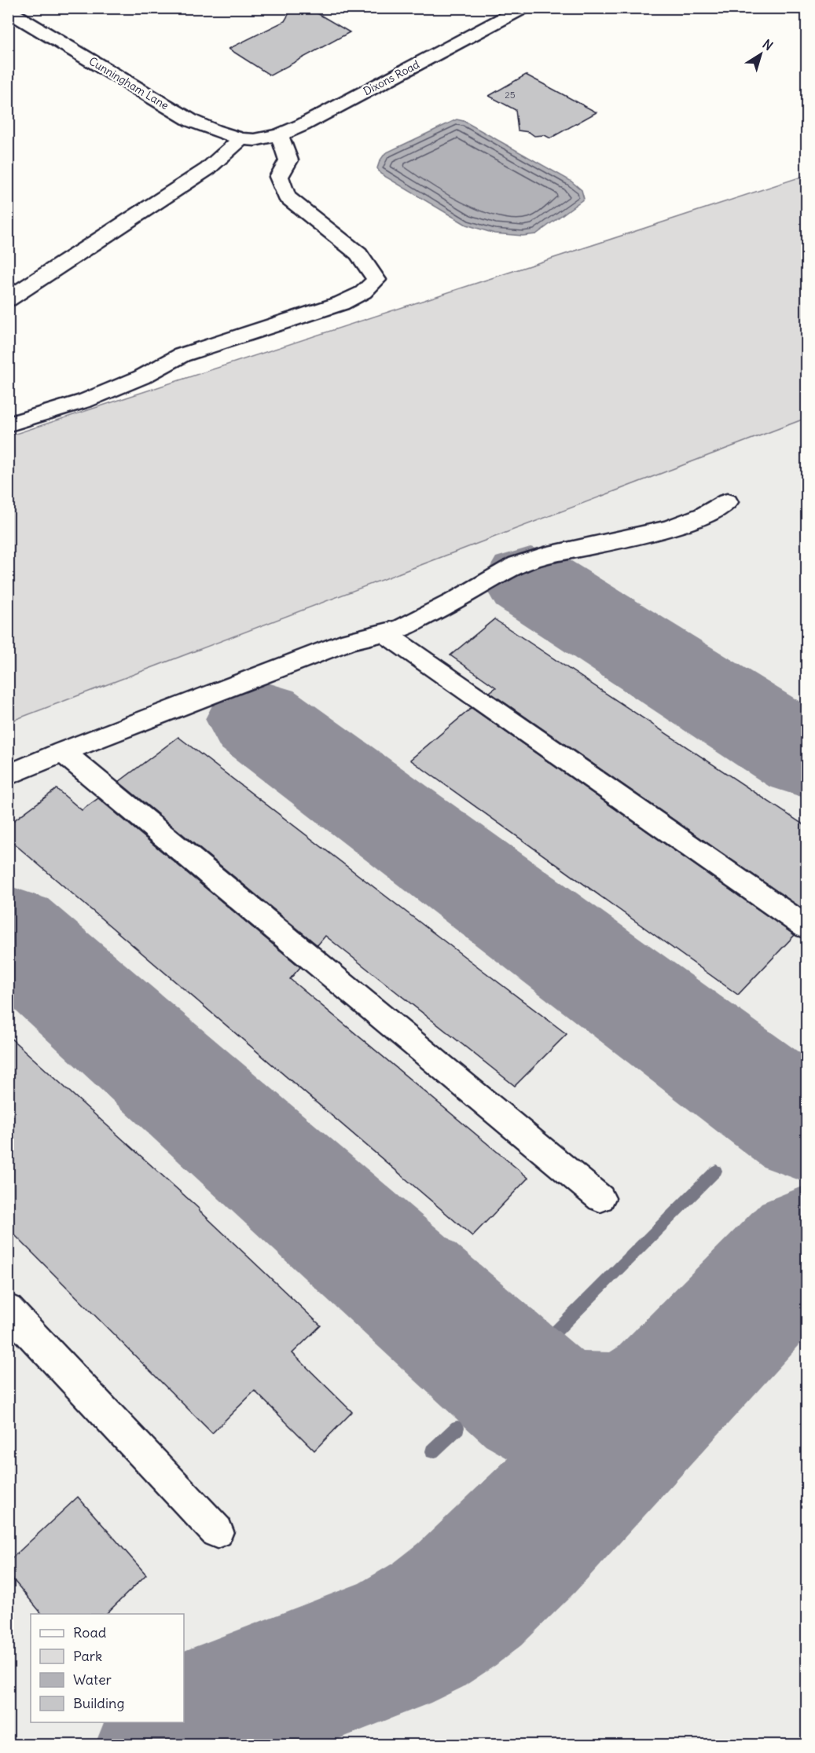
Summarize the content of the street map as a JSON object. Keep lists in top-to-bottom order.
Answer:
{
  "streets": {
    "street": ["Dixons Road", "Cunningham Lane"]
  },
  "crossings": [
    ["Dixons Road", "Cunningham Lane"]
  ],
  "house_numbers": ["25"],
  "legend": [
    "Road",
    "Park",
    "Water",
    "Building"
  ],
  "north": "top right"
}
